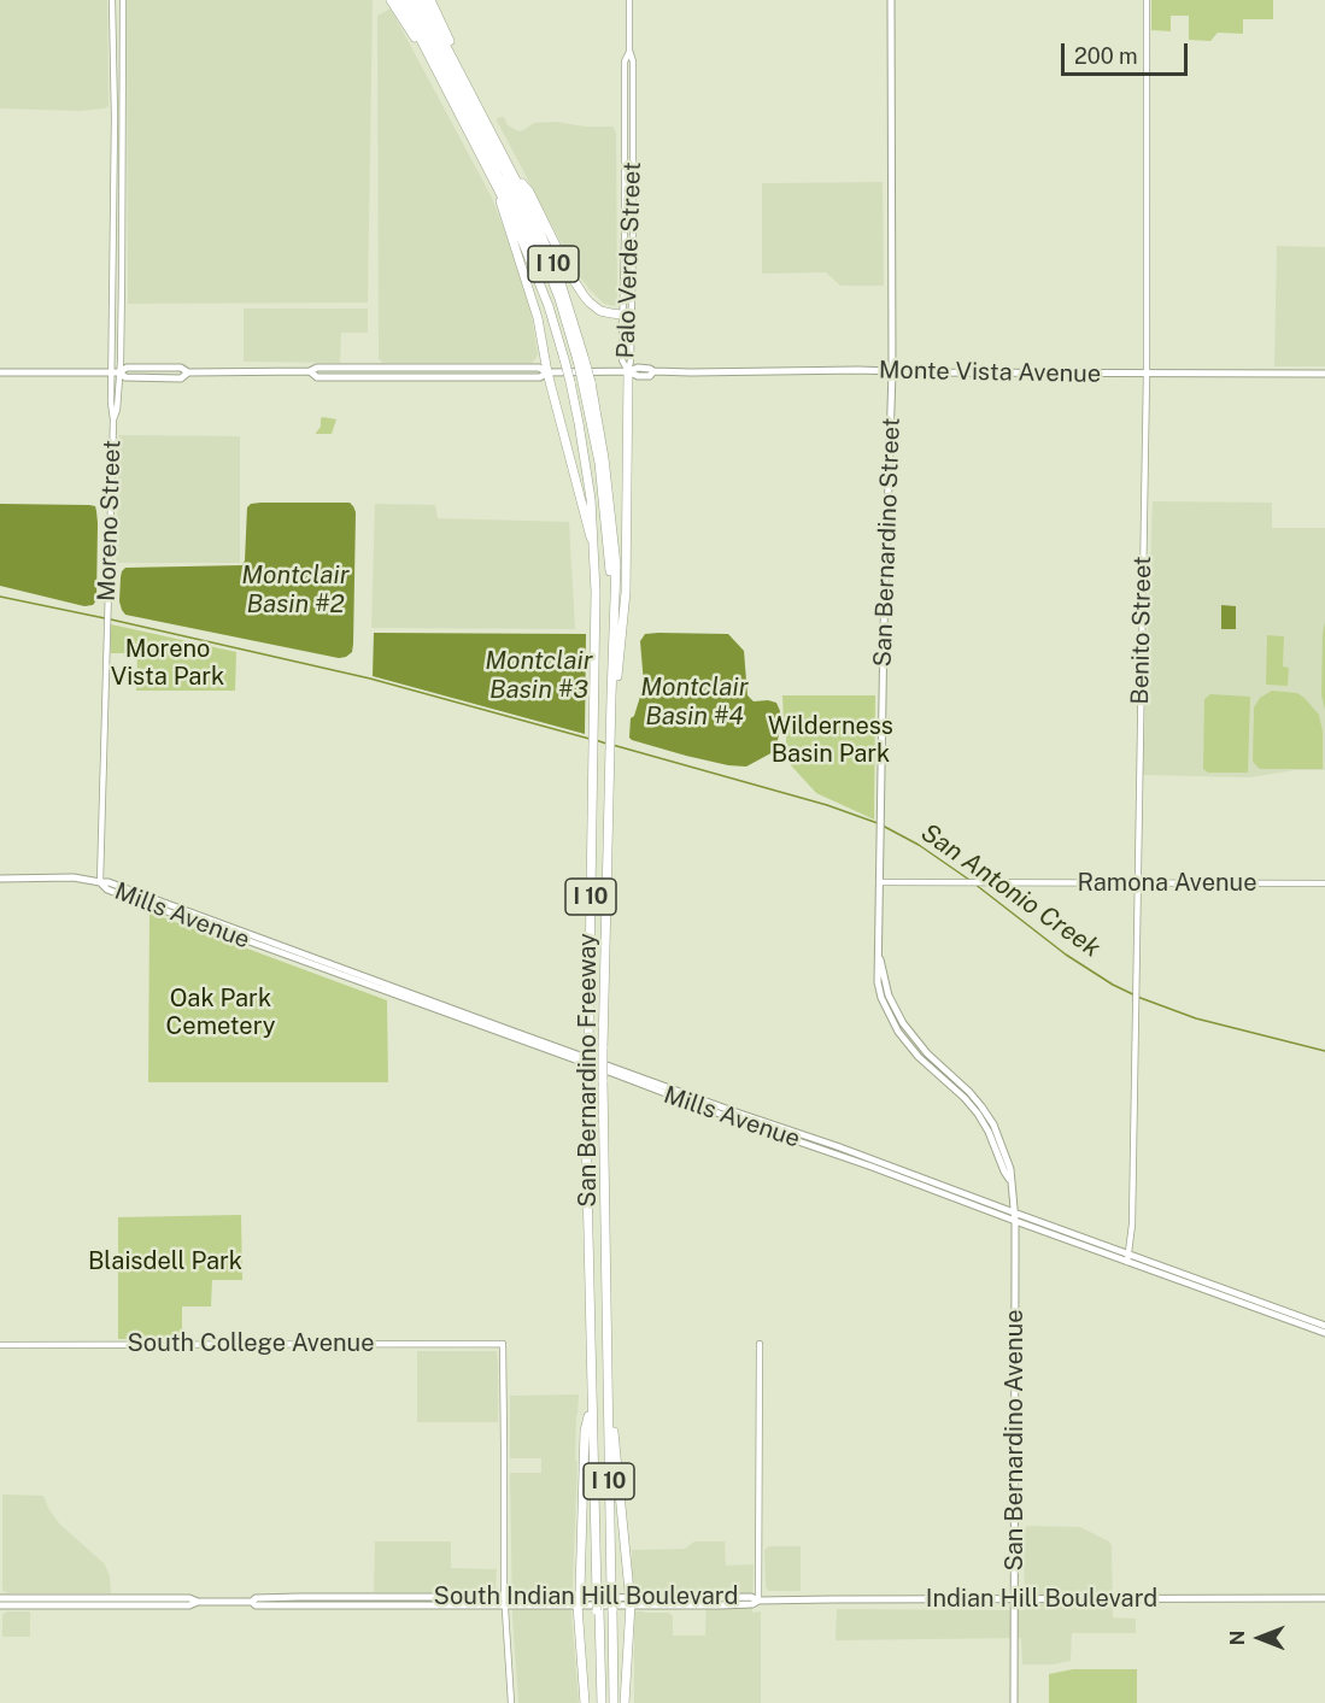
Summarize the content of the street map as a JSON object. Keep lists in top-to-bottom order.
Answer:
{
  "streets": {
    "highway": ["I 10", "San Bernardino Freeway"],
    "main road": [
      "Monte Vista Avenue",
      "San Bernardino Street",
      "Mills Avenue",
      "San Bernardino Avenue",
      "South Indian Hill Boulevard",
      "Indian Hill Boulevard"
    ],
    "street": [
      "Palo Verde Street",
      "Moreno Street",
      "Benito Street",
      "Ramona Avenue",
      "South College Avenue"
    ]
  },
  "crossings": [
    ["Palo Verde Street", "Monte Vista Avenue"],
    ["Monte Vista Avenue", "Moreno Street"],
    ["Monte Vista Avenue", "San Bernardino Street"],
    ["Monte Vista Avenue", "Benito Street"],
    ["Moreno Street", "Mills Avenue"],
    ["San Bernardino Street", "Ramona Avenue"],
    ["San Bernardino Street", "Mills Avenue"],
    ["San Bernardino Street", "San Bernardino Avenue"],
    ["Benito Street", "Ramona Avenue"],
    ["Benito Street", "Mills Avenue"],
    ["Mills Avenue", "San Bernardino Avenue"],
    ["South College Avenue", "South Indian Hill Boulevard"],
    ["San Bernardino Avenue", "Indian Hill Boulevard"],
    ["South Indian Hill Boulevard", "Indian Hill Boulevard"]
  ],
  "water": [
    "Montclair Basin #2",
    "Montclair Basin #3",
    "Montclair Basin #4",
    "San Antonio Creek"
  ],
  "parks": [
    "Moreno Vista Park",
    "Wilderness Basin Park",
    "Oak Park Cemetery",
    "Blaisdell Park"
  ],
  "scale_bar": "200 m",
  "north": "left"
}
